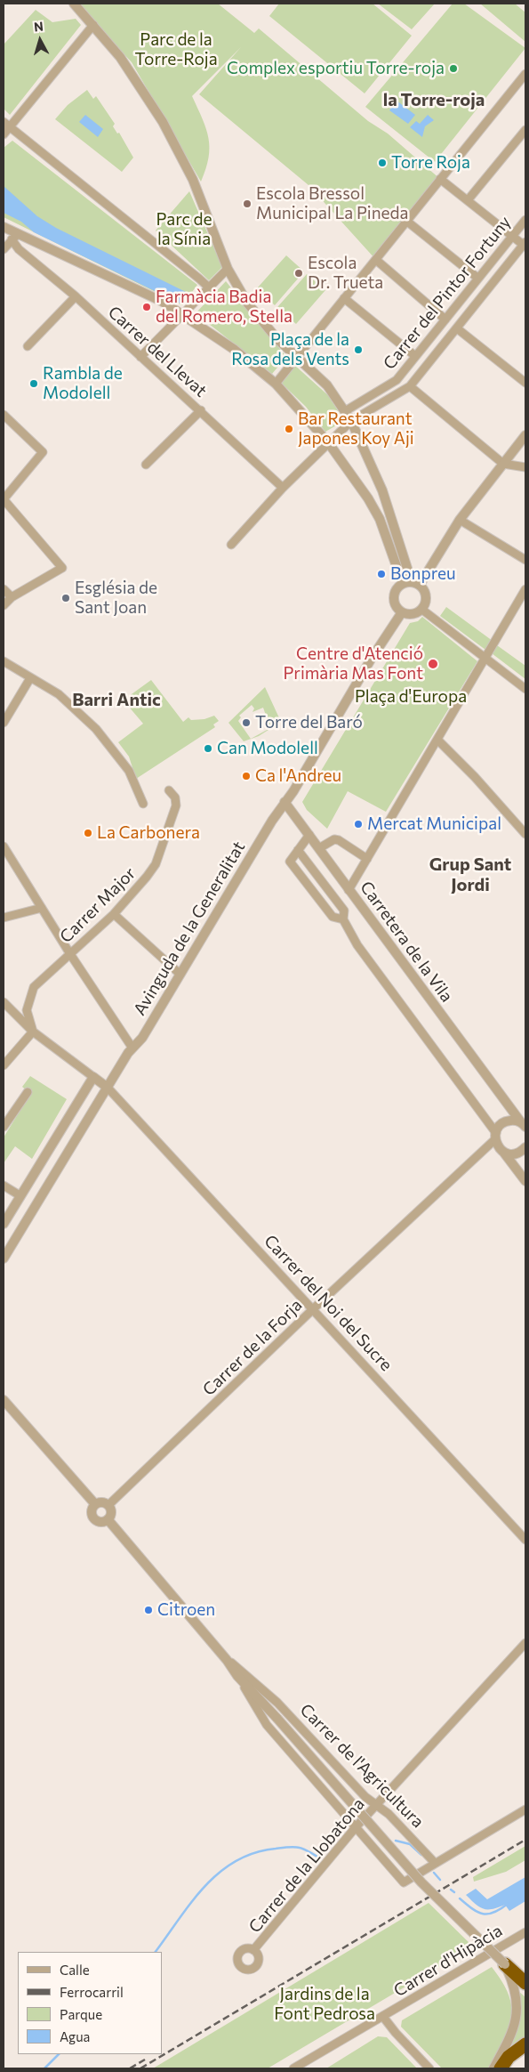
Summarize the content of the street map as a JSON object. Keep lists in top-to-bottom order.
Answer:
{
  "streets": {
    "street": [
      "Carrer del Pintor Fortuny",
      "Carrer del Llevat",
      "Carrer Major",
      "Avinguda de la Generalitat",
      "Carretera de la Vila",
      "Carrer del Noi del Sucre",
      "Carrer de la Forja",
      "Carrer de l'Agricultura",
      "Carrer de la Llobatona",
      "Carrer d'Hipàcia"
    ]
  },
  "crossings": [
    ["Carrer del Pintor Fortuny", "Carrer del Llevat"],
    ["Avinguda de la Generalitat", "Carretera de la Vila"],
    ["Avinguda de la Generalitat", "Carrer del Noi del Sucre"],
    ["Carretera de la Vila", "Carrer de la Forja"],
    ["Carrer del Noi del Sucre", "Carrer de la Forja"],
    ["Carrer de la Forja", "Carrer de l'Agricultura"],
    ["Carrer de l'Agricultura", "Carrer de la Llobatona"]
  ],
  "districts": ["la Torre-roja", "Barri Antic", "Grup Sant Jordi"],
  "parks": [
    "Parc de la Torre-Roja",
    "Parc de la Sínia",
    "Plaça d'Europa",
    "Jardins de la Font Pedrosa"
  ],
  "places": [
    "Complex esportiu Torre-roja",
    "Torre Roja",
    "Escola Bressol Municipal La Pineda",
    "Escola Dr. Trueta",
    "Farmàcia Badia del Romero, Stella",
    "Plaça de la Rosa dels Vents",
    "Rambla de Modolell",
    "Bar Restaurant Japones Koy Aji",
    "Bonpreu",
    "Església de Sant Joan",
    "Centre d'Atenció Primària Mas Font",
    "Torre del Baró",
    "Can Modolell",
    "Ca l'Andreu",
    "Mercat Municipal",
    "La Carbonera",
    "Citroen"
  ],
  "legend": [
    "Calle",
    "Ferrocarril",
    "Parque",
    "Agua"
  ],
  "north": "top"
}
